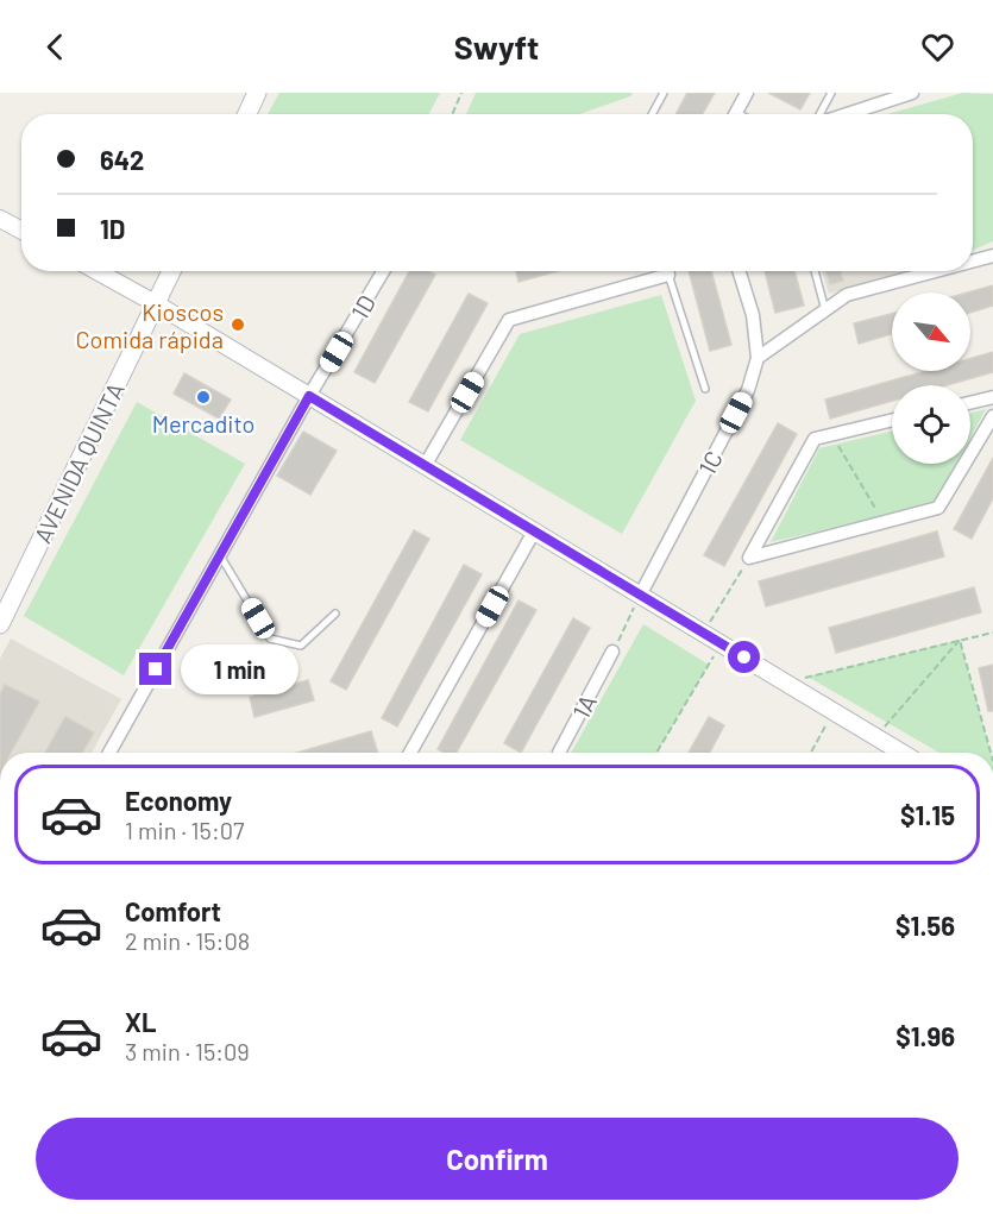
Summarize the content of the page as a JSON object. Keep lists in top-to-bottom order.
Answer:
{
  "streets": {
    "main road": ["AVENIDA QUINTA"],
    "street": ["1D", "1C", "1A"]
  },
  "places": ["Kioscos Comida rápida", "Mercadito"],
  "north": "bottom right",
  "page": {
    "header": "Swyft",
    "banner": ["642", "1D"],
    "bubble": "1 min",
    "list": [
      {
        "name": "Economy",
        "note": "1 min · 15:07",
        "value": "$1.15"
      },
      {
        "name": "Comfort",
        "note": "2 min · 15:08",
        "value": "$1.56"
      },
      {
        "name": "XL",
        "note": "3 min · 15:09",
        "value": "$1.96"
      }
    ],
    "buttons": "Confirm"
  }
}
